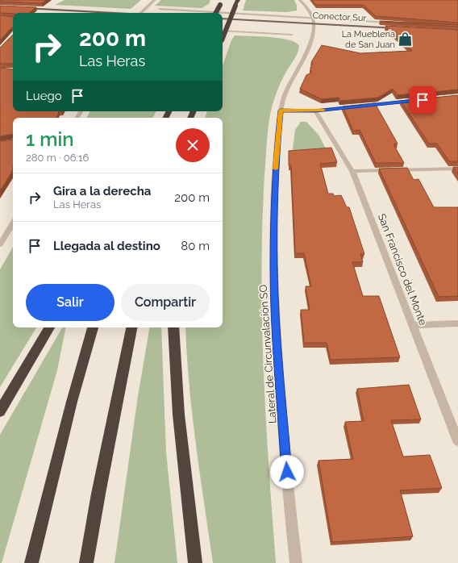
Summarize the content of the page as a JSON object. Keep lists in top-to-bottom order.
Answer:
{
  "streets": {
    "main road": ["Conector Sur"],
    "street": ["San Francisco del Monte", "Lateral de Circunvalación SO"]
  },
  "crossings": [
    ["Conector Sur", "Lateral de Circunvalación SO"]
  ],
  "places": {
    "shop": ["La Mueblería de San Juan"]
  },
  "page": {
    "turn": ["200 m", "Las Heras"],
    "then": "Luego",
    "heading": ["1 min", "280 m · 06:16"],
    "list": [
      {
        "name": "Gira a la derecha",
        "note": "Las Heras",
        "value": "200 m"
      },
      {
        "name": "Llegada al destino",
        "value": "80 m"
      }
    ],
    "buttons": ["Salir", "Compartir"]
  }
}
